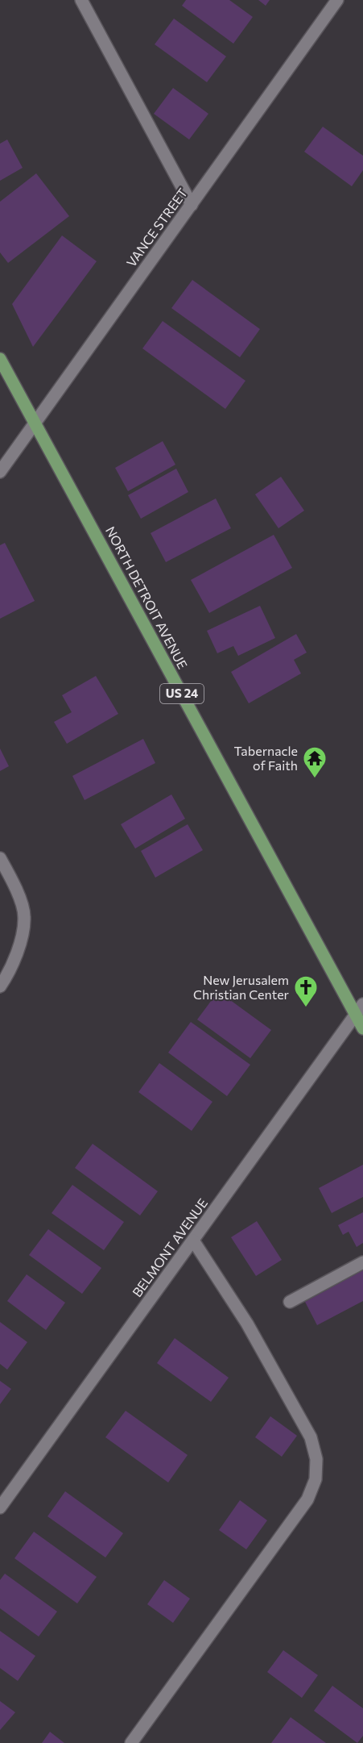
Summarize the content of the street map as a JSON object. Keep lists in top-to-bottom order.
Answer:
{
  "streets": {
    "main road": ["NORTH DETROIT AVENUE", "US 24"],
    "street": ["VANCE STREET", "BELMONT AVENUE"]
  },
  "crossings": [
    ["VANCE STREET", "NORTH DETROIT AVENUE"],
    ["NORTH DETROIT AVENUE", "BELMONT AVENUE"]
  ],
  "places": {
    "temple": ["Tabernacle of Faith"],
    "church": ["New Jerusalem Christian Center"]
  }
}
